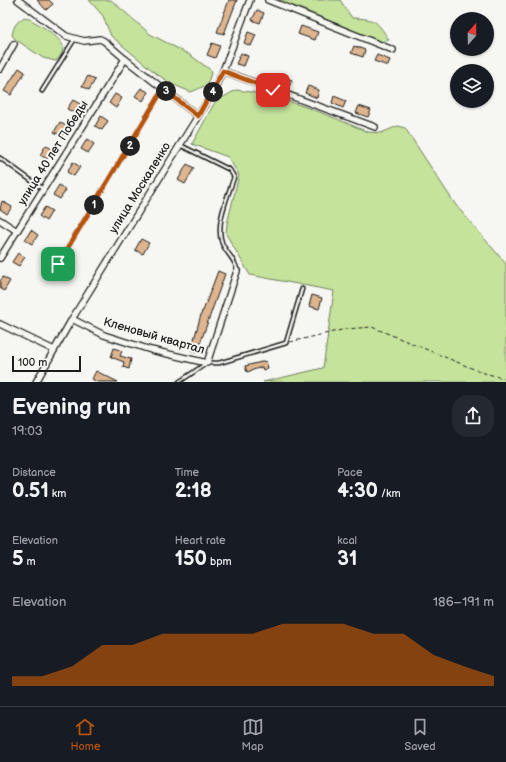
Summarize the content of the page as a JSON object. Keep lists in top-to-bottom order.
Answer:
{
  "streets": {
    "street": ["улица 40 лет Победы", "улица Москаленко", "Кленовый квартал"]
  },
  "crossings": [
    ["улица Москаленко", "Кленовый квартал"]
  ],
  "scale_bar": "100 m",
  "north": "top",
  "page": {
    "pins": [
      "3",
      "4",
      "2",
      "1"
    ],
    "scale": "100 m",
    "heading": ["Evening run", "19:03"],
    "stats": [
      ["Distance", "0.51 km"],
      ["Time", "2:18"],
      ["Pace", "4:30 /km"],
      ["Elevation", "5 m"],
      ["Heart rate", "150 bpm"],
      ["kcal", "31"]
    ],
    "chart": ["Elevation", "186–191 m"],
    "tabs": ["Home", "Map", "Saved"]
  }
}
